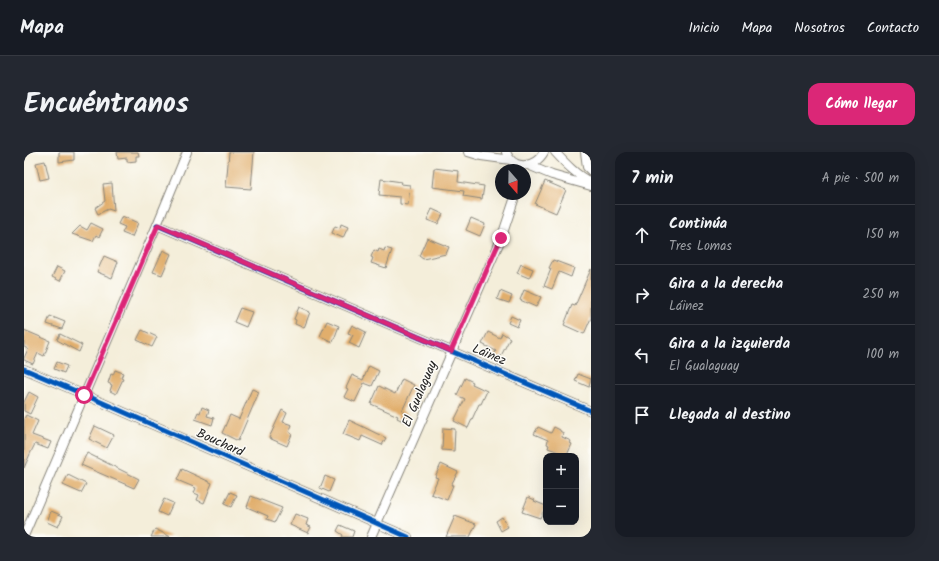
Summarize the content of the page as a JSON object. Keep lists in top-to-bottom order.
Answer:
{
  "streets": {
    "street": ["Láinez", "El Gualaguay", "Bouchard"]
  },
  "crossings": [
    ["Láinez", "El Gualaguay"],
    ["El Gualaguay", "Bouchard"]
  ],
  "north": "bottom",
  "page": {
    "header": "Mapa",
    "nav": [
      "Inicio",
      "Mapa",
      "Nosotros",
      "Contacto"
    ],
    "title": "Encuéntranos",
    "buttons": "Cómo llegar",
    "heading": ["7 min", "A pie · 500 m"],
    "list": [
      ["Continúa", "Tres Lomas", "150 m"],
      ["Gira a la derecha", "Láinez", "250 m"],
      ["Gira a la izquierda", "El Gualaguay", "100 m"],
      "Llegada al destino"
    ],
    "map_buttons": ["+", "−"]
  }
}
